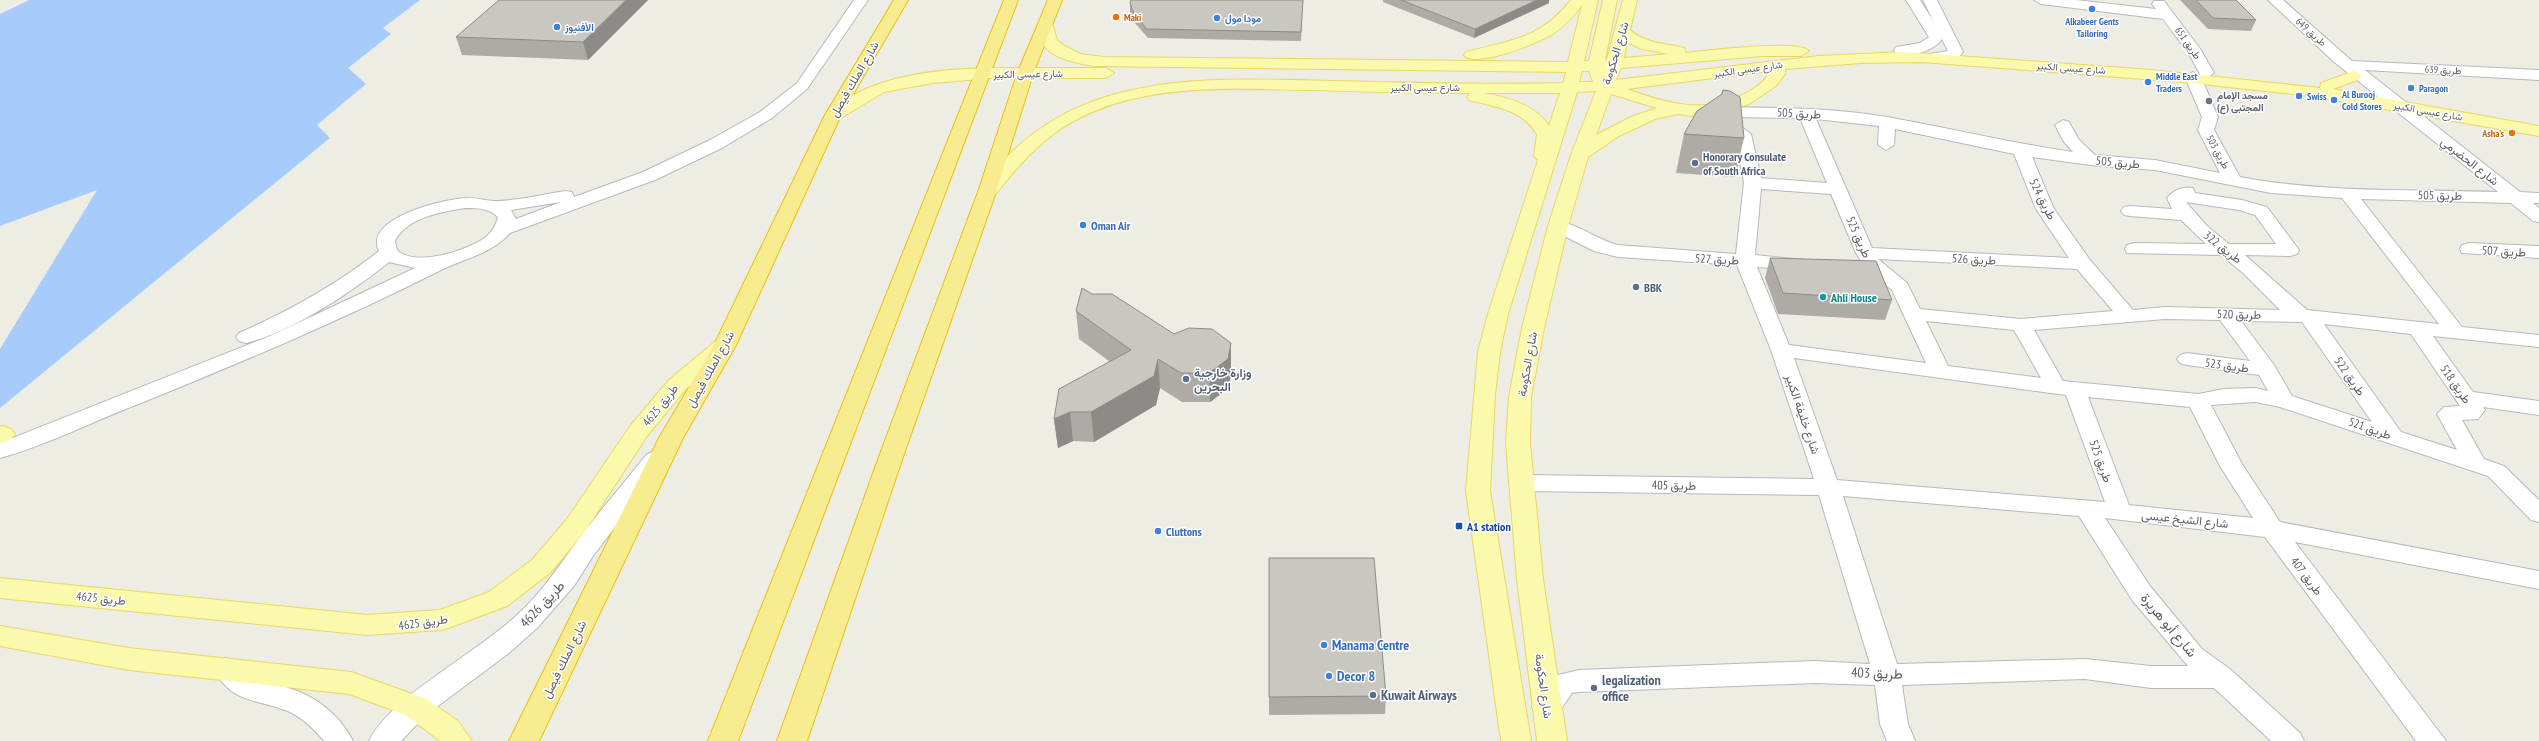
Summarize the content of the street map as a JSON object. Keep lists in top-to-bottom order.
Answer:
{
  "streets": {
    "highway": ["شارع الملك فيصل"],
    "main road": ["شارع الحكومة", "شارع عيسى الكبير", "طريق 4625"],
    "street": [
      "طريق 649",
      "طريق 651",
      "طريق 639",
      "طريق 505",
      "طريق 503",
      "شارع الحضرمي",
      "طريق 524",
      "طريق 525",
      "طريق 322",
      "طريق 507",
      "طريق 527",
      "طريق 526",
      "طريق 520",
      "طريق 523",
      "طريق 522",
      "طريق 518",
      "شارع خليفة الكبير",
      "طريق 521",
      "طريق 405",
      "شارع الشيخ عيسى",
      "طريق 407",
      "طريق 4626",
      "شارع أبو هريرة",
      "طريق 403"
    ]
  },
  "crossings": [
    ["طريق 649", "شارع عيسى الكبير"],
    ["طريق 649", "طريق 639"],
    ["طريق 649", "شارع الحضرمي"],
    ["طريق 651", "شارع عيسى الكبير"],
    ["طريق 651", "طريق 503"],
    ["شارع الحكومة", "شارع عيسى الكبير"],
    ["شارع الحكومة", "طريق 527"],
    ["شارع الحكومة", "طريق 405"],
    ["شارع الحكومة", "طريق 403"],
    ["شارع عيسى الكبير", "شارع الملك فيصل"],
    ["شارع عيسى الكبير", "طريق 503"],
    ["شارع عيسى الكبير", "شارع الحضرمي"],
    ["شارع الملك فيصل", "طريق 4625"],
    ["شارع الملك فيصل", "طريق 4626"],
    ["طريق 505", "طريق 503"],
    ["طريق 505", "شارع الحضرمي"],
    ["طريق 505", "طريق 524"],
    ["طريق 505", "طريق 525"],
    ["طريق 505", "طريق 322"],
    ["طريق 505", "شارع خليفة الكبير"],
    ["طريق 524", "طريق 526"],
    ["طريق 524", "طريق 520"],
    ["طريق 525", "طريق 526"],
    ["طريق 525", "طريق 520"],
    ["طريق 525", "شارع الشيخ عيسى"],
    ["طريق 322", "طريق 520"],
    ["طريق 322", "طريق 522"],
    ["طريق 527", "شارع خليفة الكبير"],
    ["طريق 520", "طريق 522"],
    ["طريق 520", "طريق 518"],
    ["طريق 522", "طريق 521"],
    ["طريق 518", "طريق 521"],
    ["شارع خليفة الكبير", "طريق 405"],
    ["شارع خليفة الكبير", "شارع الشيخ عيسى"],
    ["شارع خليفة الكبير", "طريق 403"],
    ["طريق 405", "شارع الشيخ عيسى"],
    ["شارع الشيخ عيسى", "طريق 407"],
    ["شارع الشيخ عيسى", "شارع أبو هريرة"],
    ["شارع أبو هريرة", "طريق 403"]
  ],
  "places": {
    "other": [
      "Alkabeer Gents Tailoring",
      "Maki",
      "مودا مول",
      "الأفنيوز",
      "Middle East Traders",
      "Paragon",
      "Swiss",
      "Al Burooj Cold Stores",
      "مسجد الإمام المجتبى (ع)",
      "Asha's",
      "Honorary Consulate of South Africa",
      "Oman Air",
      "BBK",
      "Ahli House",
      "وزارة خارجية البحرين",
      "Cluttons",
      "Manama Centre",
      "Decor 8",
      "legalization office",
      "Kuwait Airways"
    ],
    "transit": ["A1 station"]
  }
}
